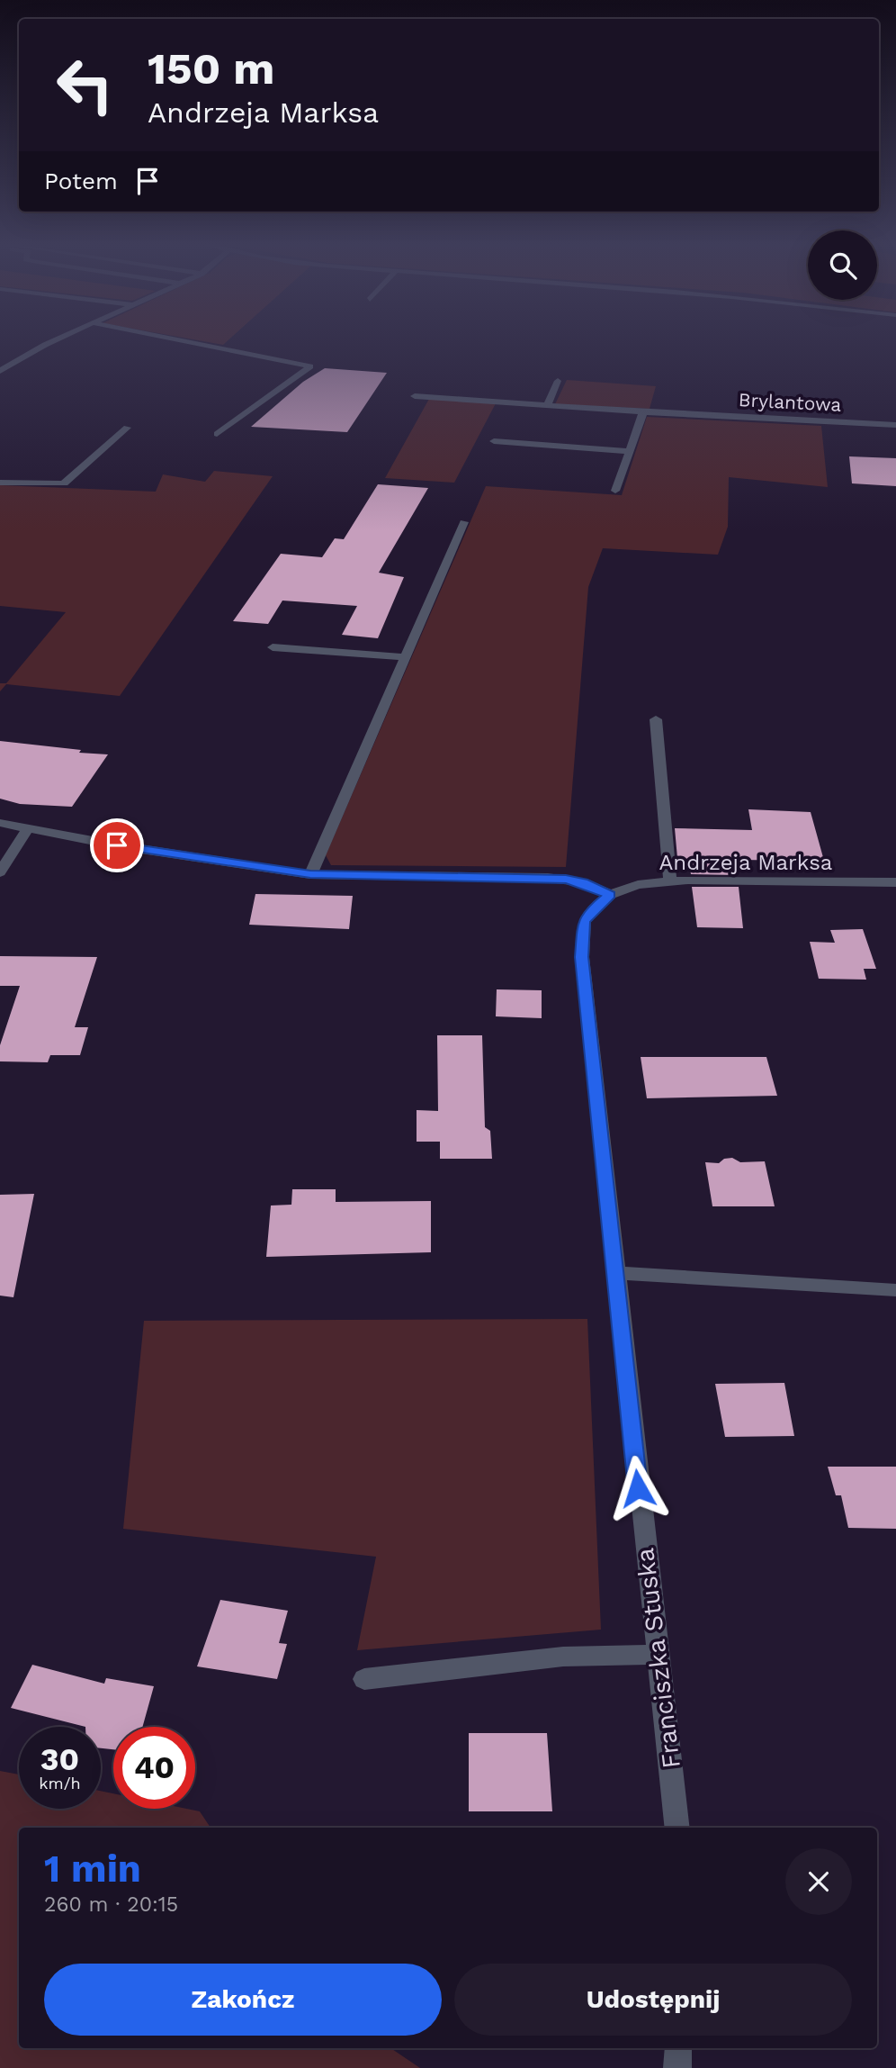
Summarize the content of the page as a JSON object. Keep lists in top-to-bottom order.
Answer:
{
  "streets": {
    "street": ["Brylantowa", "Andrzeja Marksa", "Franciszka Stuska"]
  },
  "crossings": [
    ["Andrzeja Marksa", "Franciszka Stuska"]
  ],
  "page": {
    "turn": ["150 m", "Andrzeja Marksa"],
    "then": "Potem",
    "speed": "30 km/h",
    "limit": "40",
    "heading": ["1 min", "260 m · 20:15"],
    "buttons": ["Zakończ", "Udostępnij"]
  }
}
